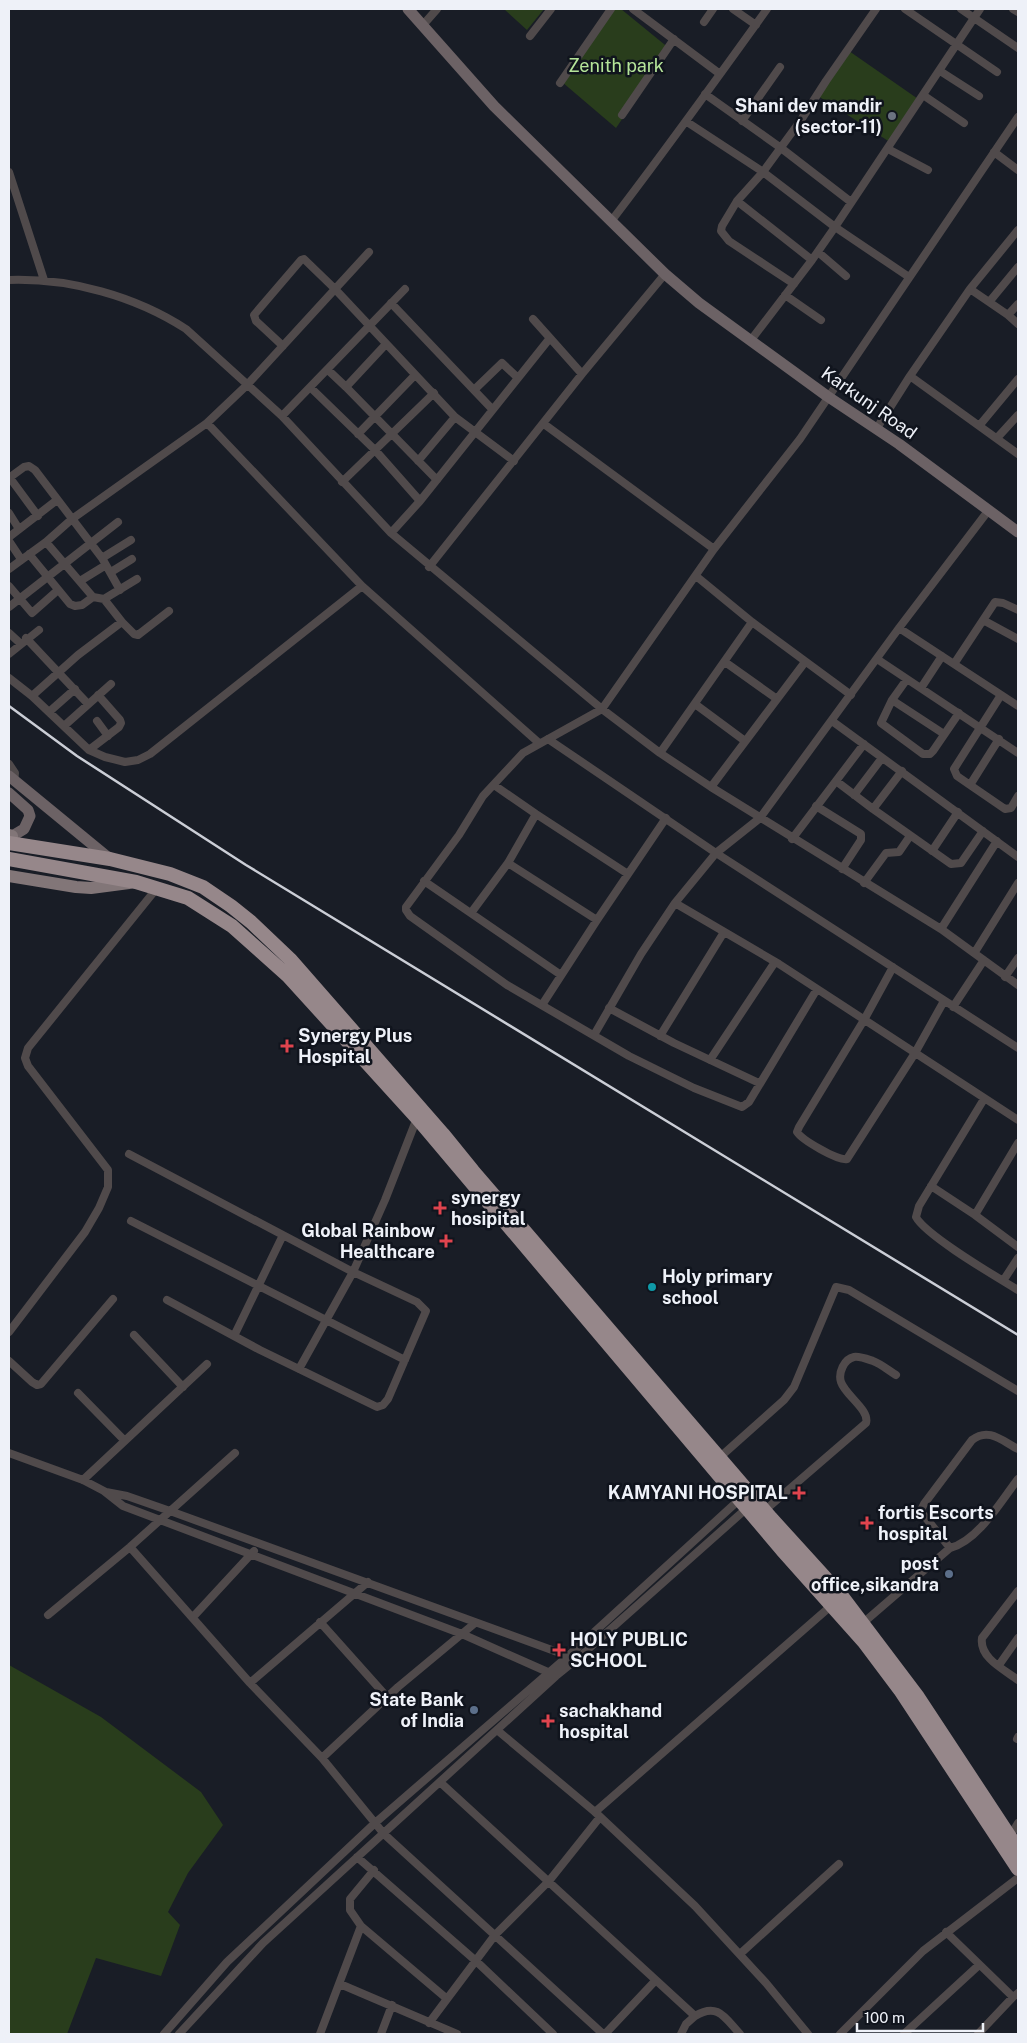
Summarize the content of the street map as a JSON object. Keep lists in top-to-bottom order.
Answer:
{
  "streets": {
    "street": ["Karkunj Road"]
  },
  "parks": ["Zenith park"],
  "places": {
    "other": [
      "Shani dev mandir (sector-11)",
      "Holy primary school",
      "post office,sikandra",
      "State Bank of India"
    ],
    "health": [
      "Synergy Plus Hospital",
      "synergy hosipital",
      "Global Rainbow Healthcare",
      "KAMYANI HOSPITAL",
      "fortis Escorts hospital",
      "HOLY PUBLIC SCHOOL",
      "sachakhand hospital"
    ]
  },
  "scale_bar": "100 m"
}
